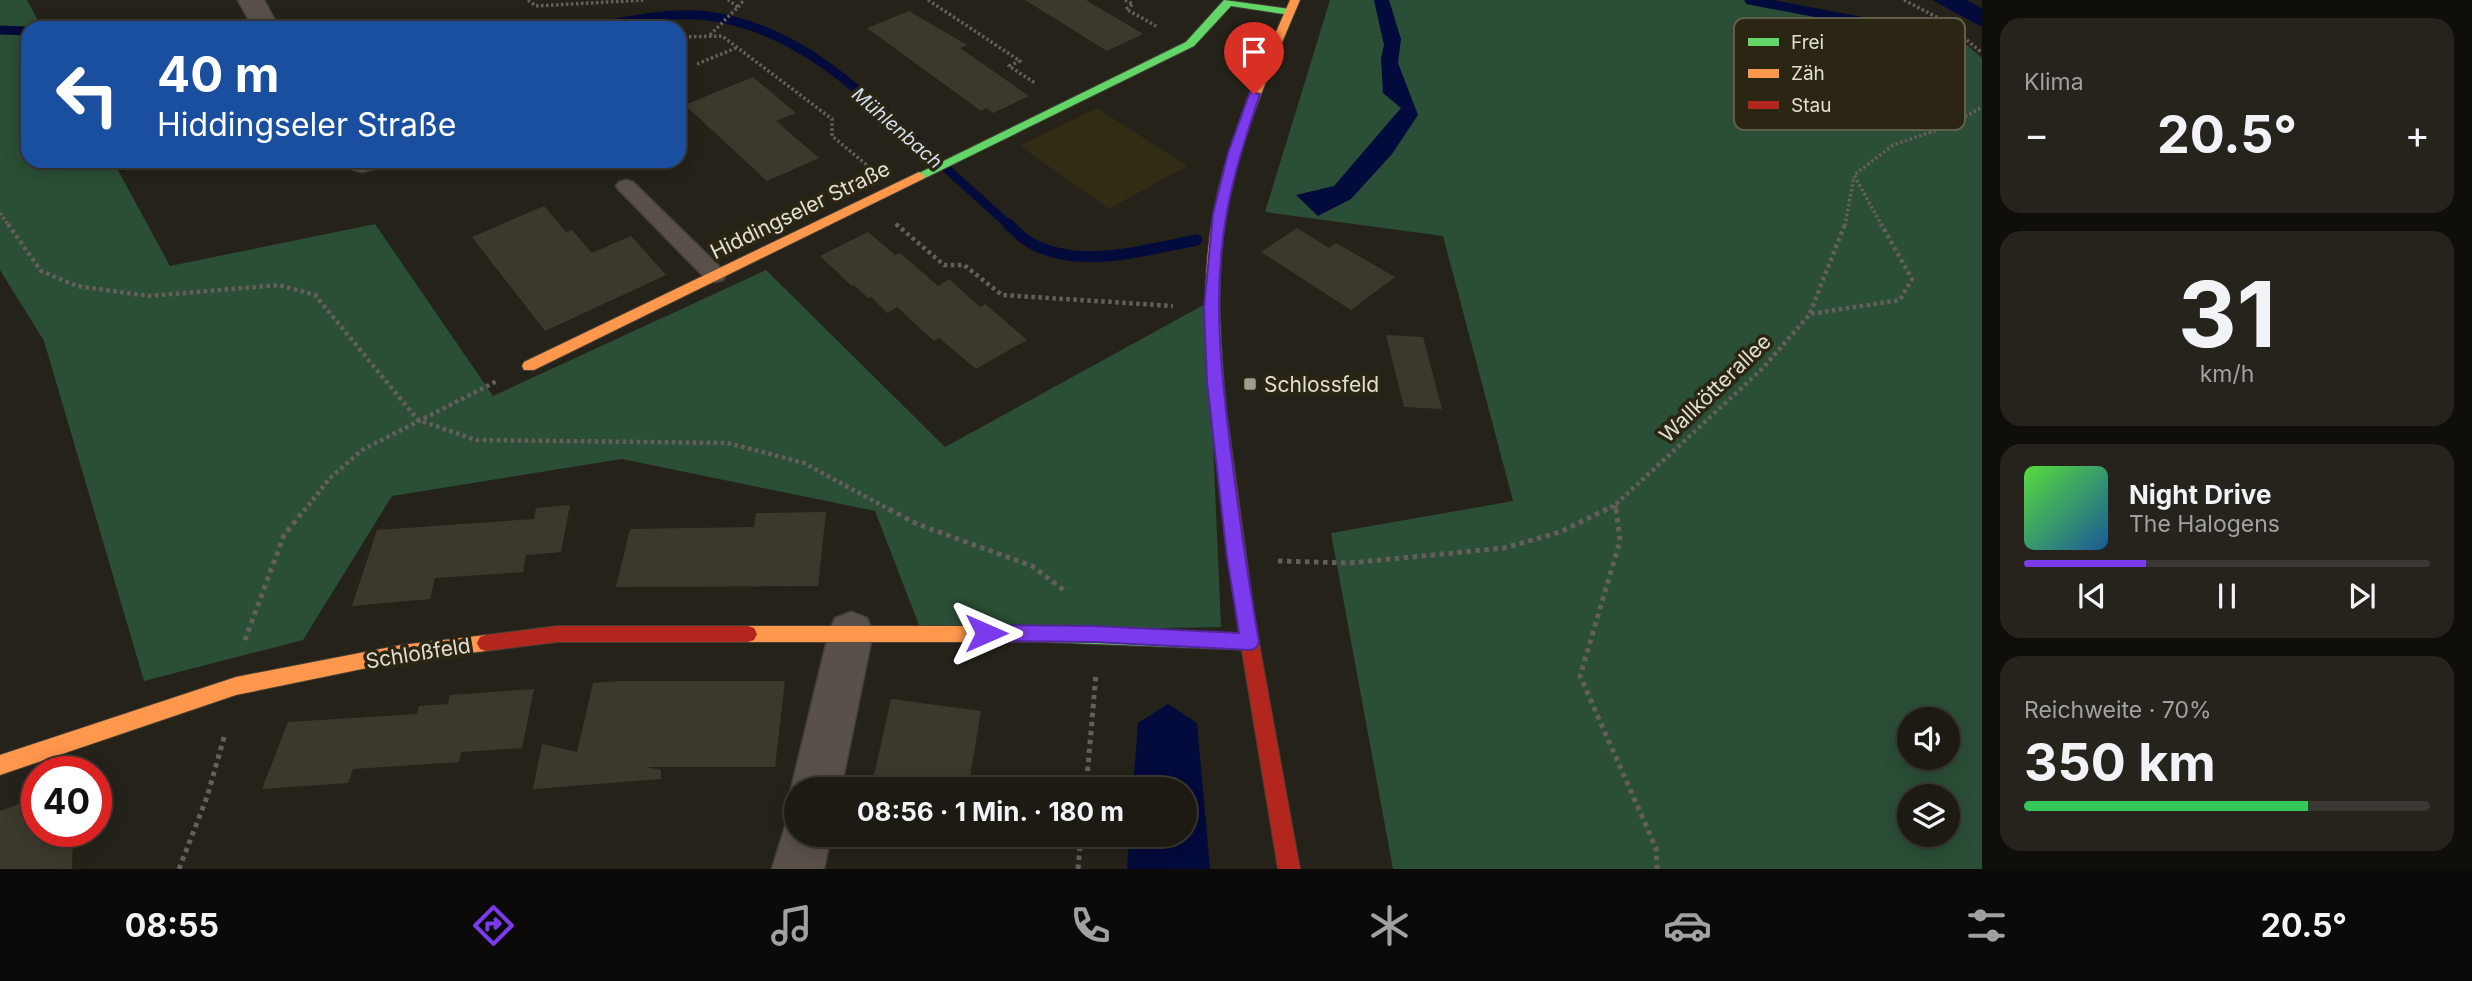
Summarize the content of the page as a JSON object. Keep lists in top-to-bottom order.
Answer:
{
  "streets": {
    "street": ["Hiddingseler Straße", "Schloßfeld"],
    "path": ["Wallkötterallee"]
  },
  "crossings": [
    ["Hiddingseler Straße", "Schloßfeld"]
  ],
  "water": ["Mühlenbach"],
  "places": {
    "transit": ["Schlossfeld"]
  },
  "legend": ["Frei", "Zäh", "Stau"],
  "page": {
    "tile": [
      "Klima",
      ["31", "km/h"],
      ["Reichweite · 70%", "350 km"]
    ],
    "turn": ["40 m", "Hiddingseler Straße"],
    "heat": ["−", "20.5°", "+"],
    "song": ["Night Drive", "The Halogens"],
    "limit": "40",
    "trip": "08:56 · 1 Min. · 180 m",
    "tabs": ["08:55", "20.5°"]
  }
}
